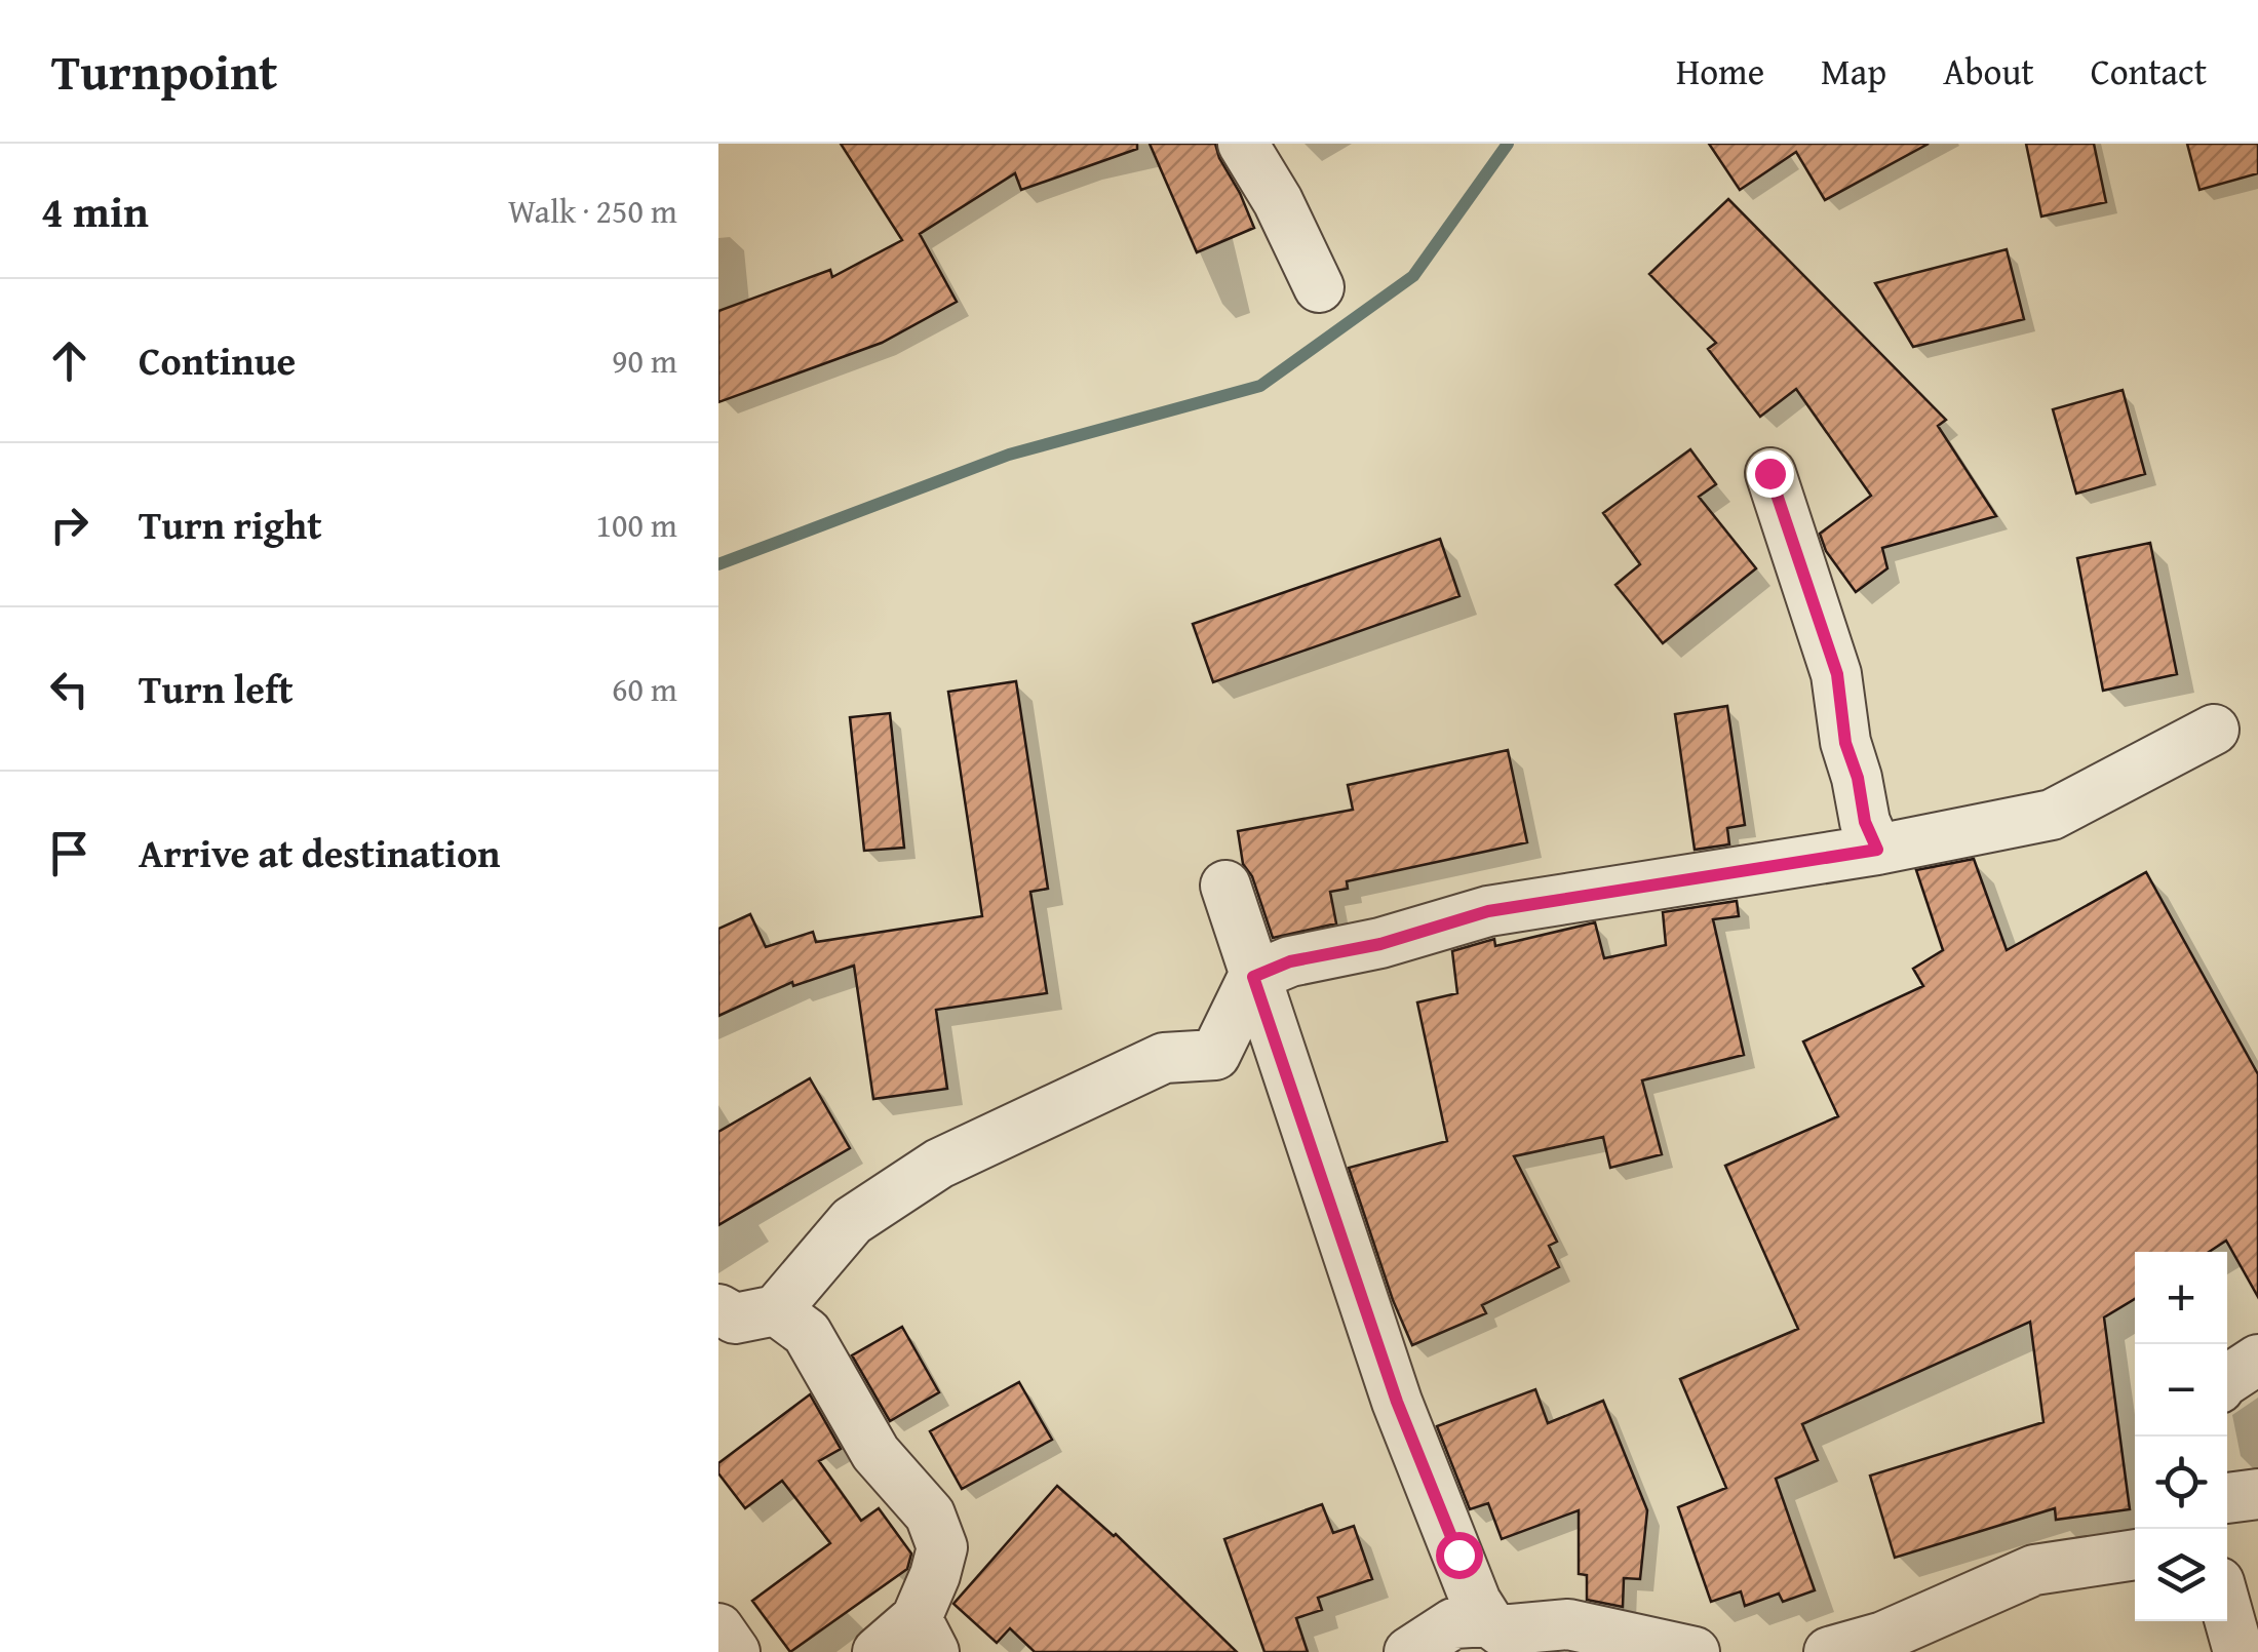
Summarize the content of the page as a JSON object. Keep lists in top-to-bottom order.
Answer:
{
  "page": {
    "header": "Turnpoint",
    "nav": [
      "Home",
      "Map",
      "About",
      "Contact"
    ],
    "heading": ["4 min", "Walk · 250 m"],
    "list": [
      ["Continue", "90 m"],
      ["Turn right", "100 m"],
      ["Turn left", "60 m"],
      "Arrive at destination"
    ],
    "map_buttons": ["+", "−"]
  }
}
